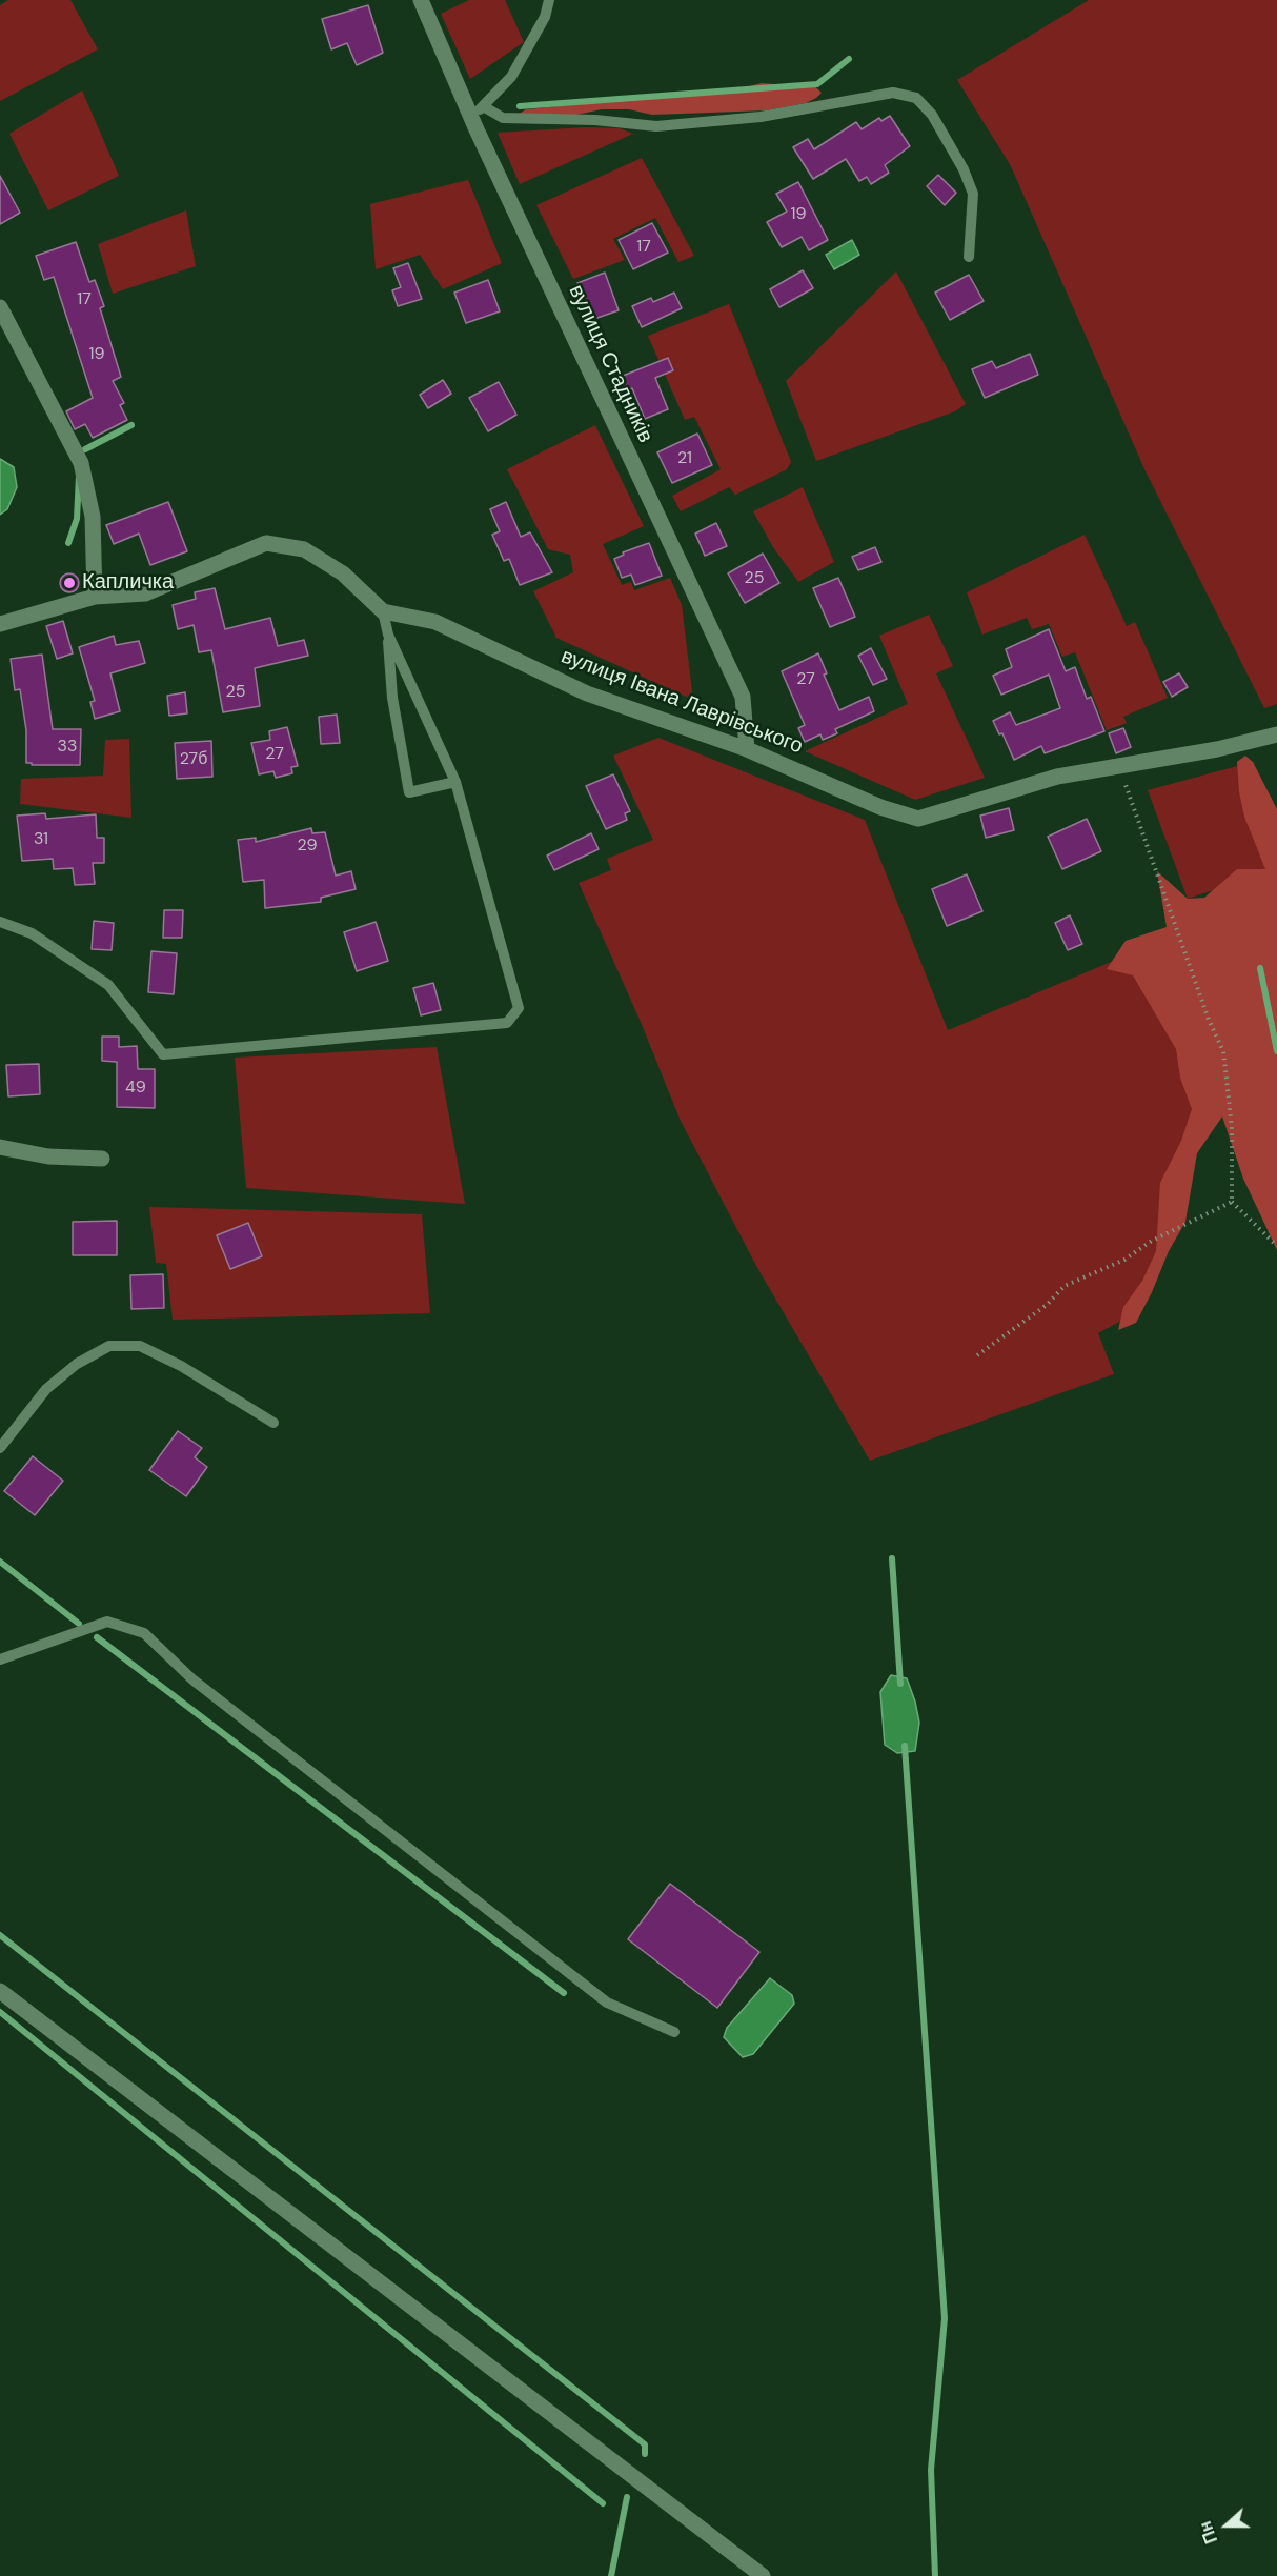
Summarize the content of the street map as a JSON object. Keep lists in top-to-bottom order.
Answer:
{
  "streets": {
    "street": ["вулиця Стадників", "вулиця Івана Лаврівського"]
  },
  "crossings": [
    ["вулиця Стадників", "вулиця Івана Лаврівського"]
  ],
  "places": ["Капличка"],
  "house_numbers": [
    "19",
    "17",
    "17",
    "19",
    "21",
    "25",
    "27",
    "25",
    "33",
    "27",
    "27б",
    "31",
    "29",
    "49"
  ],
  "north": "left"
}
